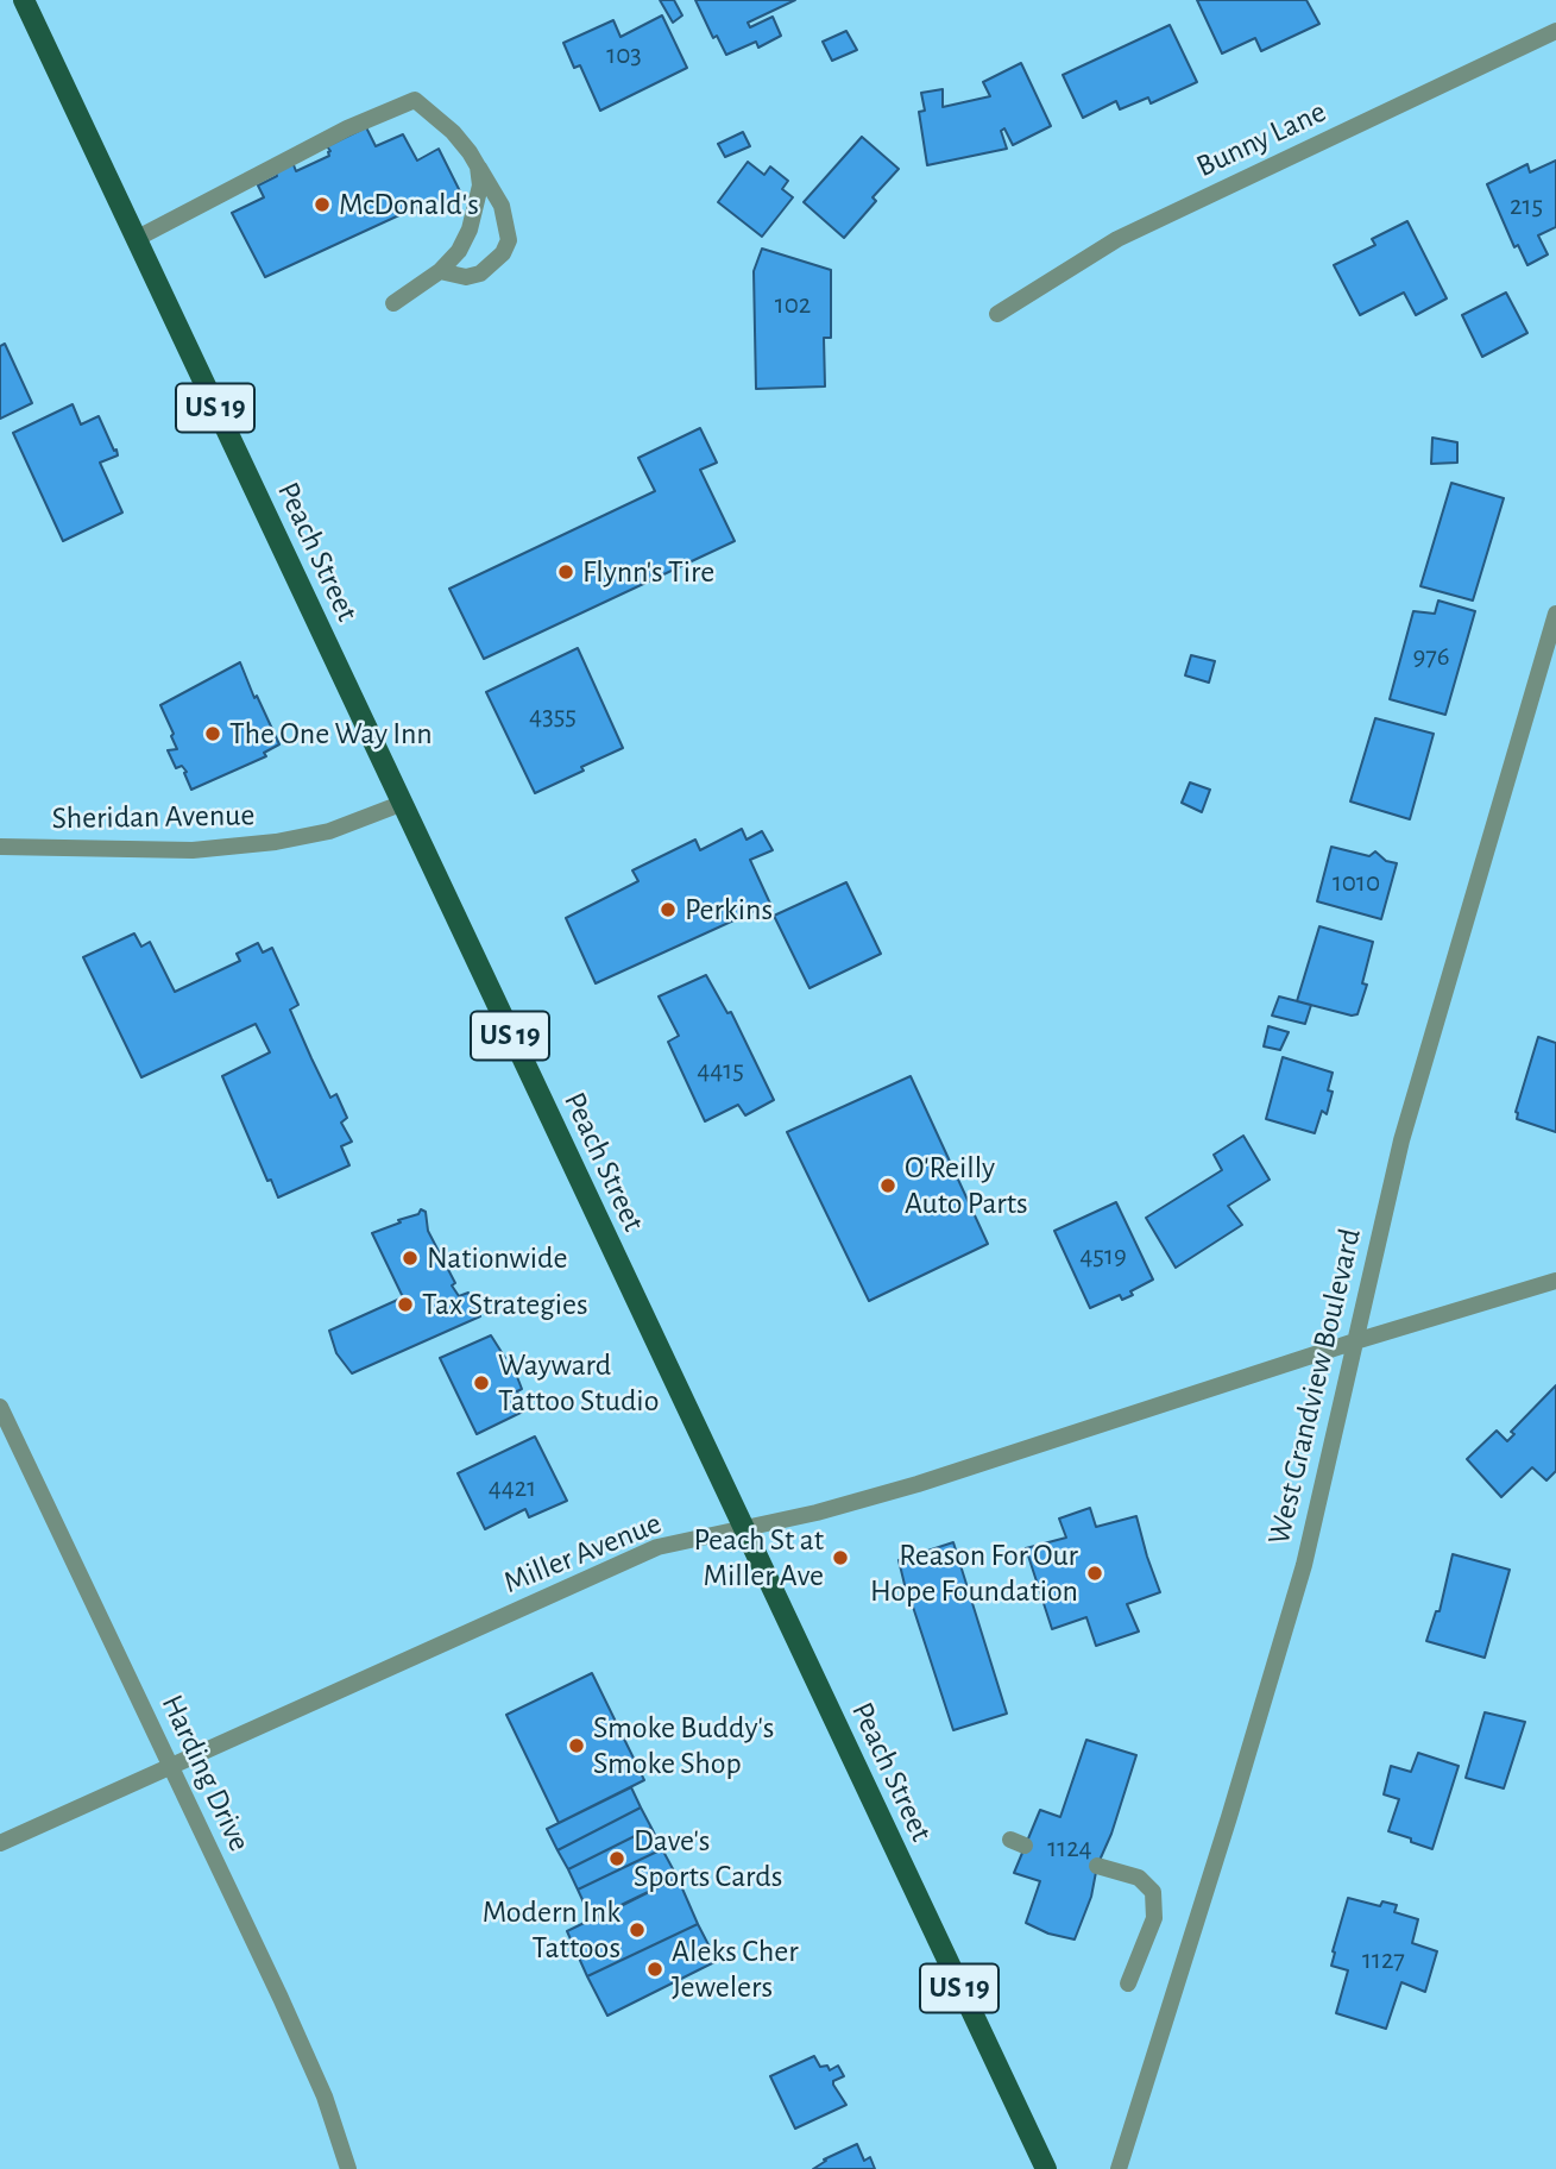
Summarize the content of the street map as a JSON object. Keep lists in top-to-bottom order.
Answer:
{
  "streets": {
    "main road": ["US 19", "Peach Street"],
    "street": [
      "Bunny Lane",
      "Sheridan Avenue",
      "West Grandview Boulevard",
      "Miller Avenue",
      "Harding Drive"
    ]
  },
  "crossings": [
    ["Peach Street", "Sheridan Avenue"],
    ["Peach Street", "Miller Avenue"],
    ["West Grandview Boulevard", "Miller Avenue"],
    ["Miller Avenue", "Harding Drive"]
  ],
  "places": [
    "McDonald's",
    "Flynn's Tire",
    "The One Way Inn",
    "Perkins",
    "O'Reilly Auto Parts",
    "Nationwide",
    "Tax Strategies",
    "Wayward Tattoo Studio",
    "Peach St at Miller Ave",
    "Reason For Our Hope Foundation",
    "Smoke Buddy's Smoke Shop",
    "Dave's Sports Cards",
    "Modern Ink Tattoos",
    "Aleks Cher Jewelers"
  ],
  "house_numbers": [
    "103",
    "215",
    "102",
    "976",
    "4355",
    "1010",
    "4415",
    "4519",
    "4421",
    "1124",
    "1127"
  ]
}
